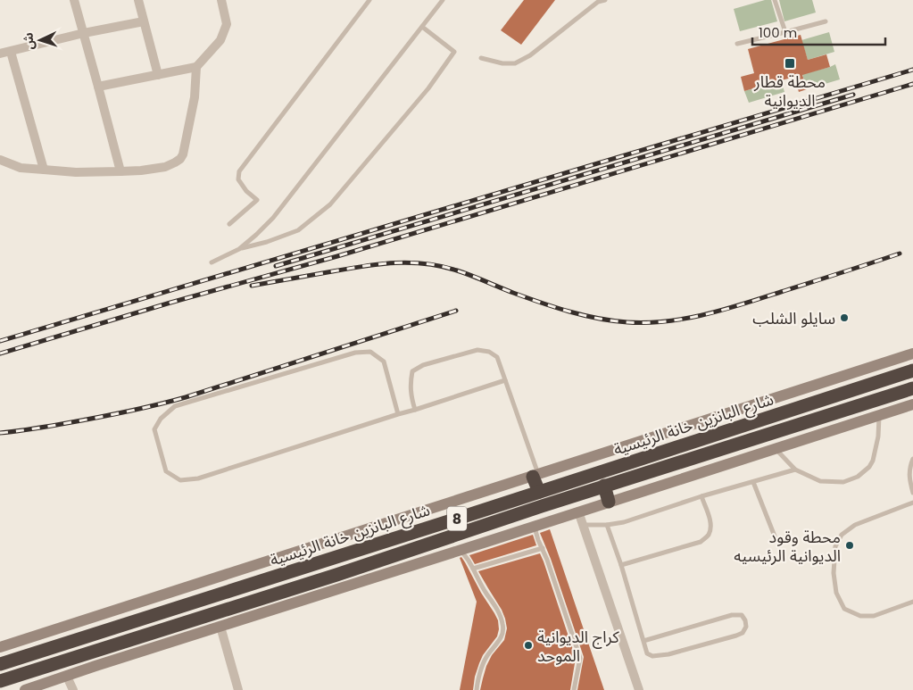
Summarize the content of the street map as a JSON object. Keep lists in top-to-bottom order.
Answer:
{
  "streets": {
    "highway": ["شارع البانزين خانة الرئيسية", "8"]
  },
  "places": {
    "transit": ["محطة قطار الديوانية"],
    "other": ["سايلو الشلب", "محطة وقود الديوانية الرئيسيه", "كراج الديوانية الموحد"]
  },
  "scale_bar": "100 m",
  "north": "left"
}
